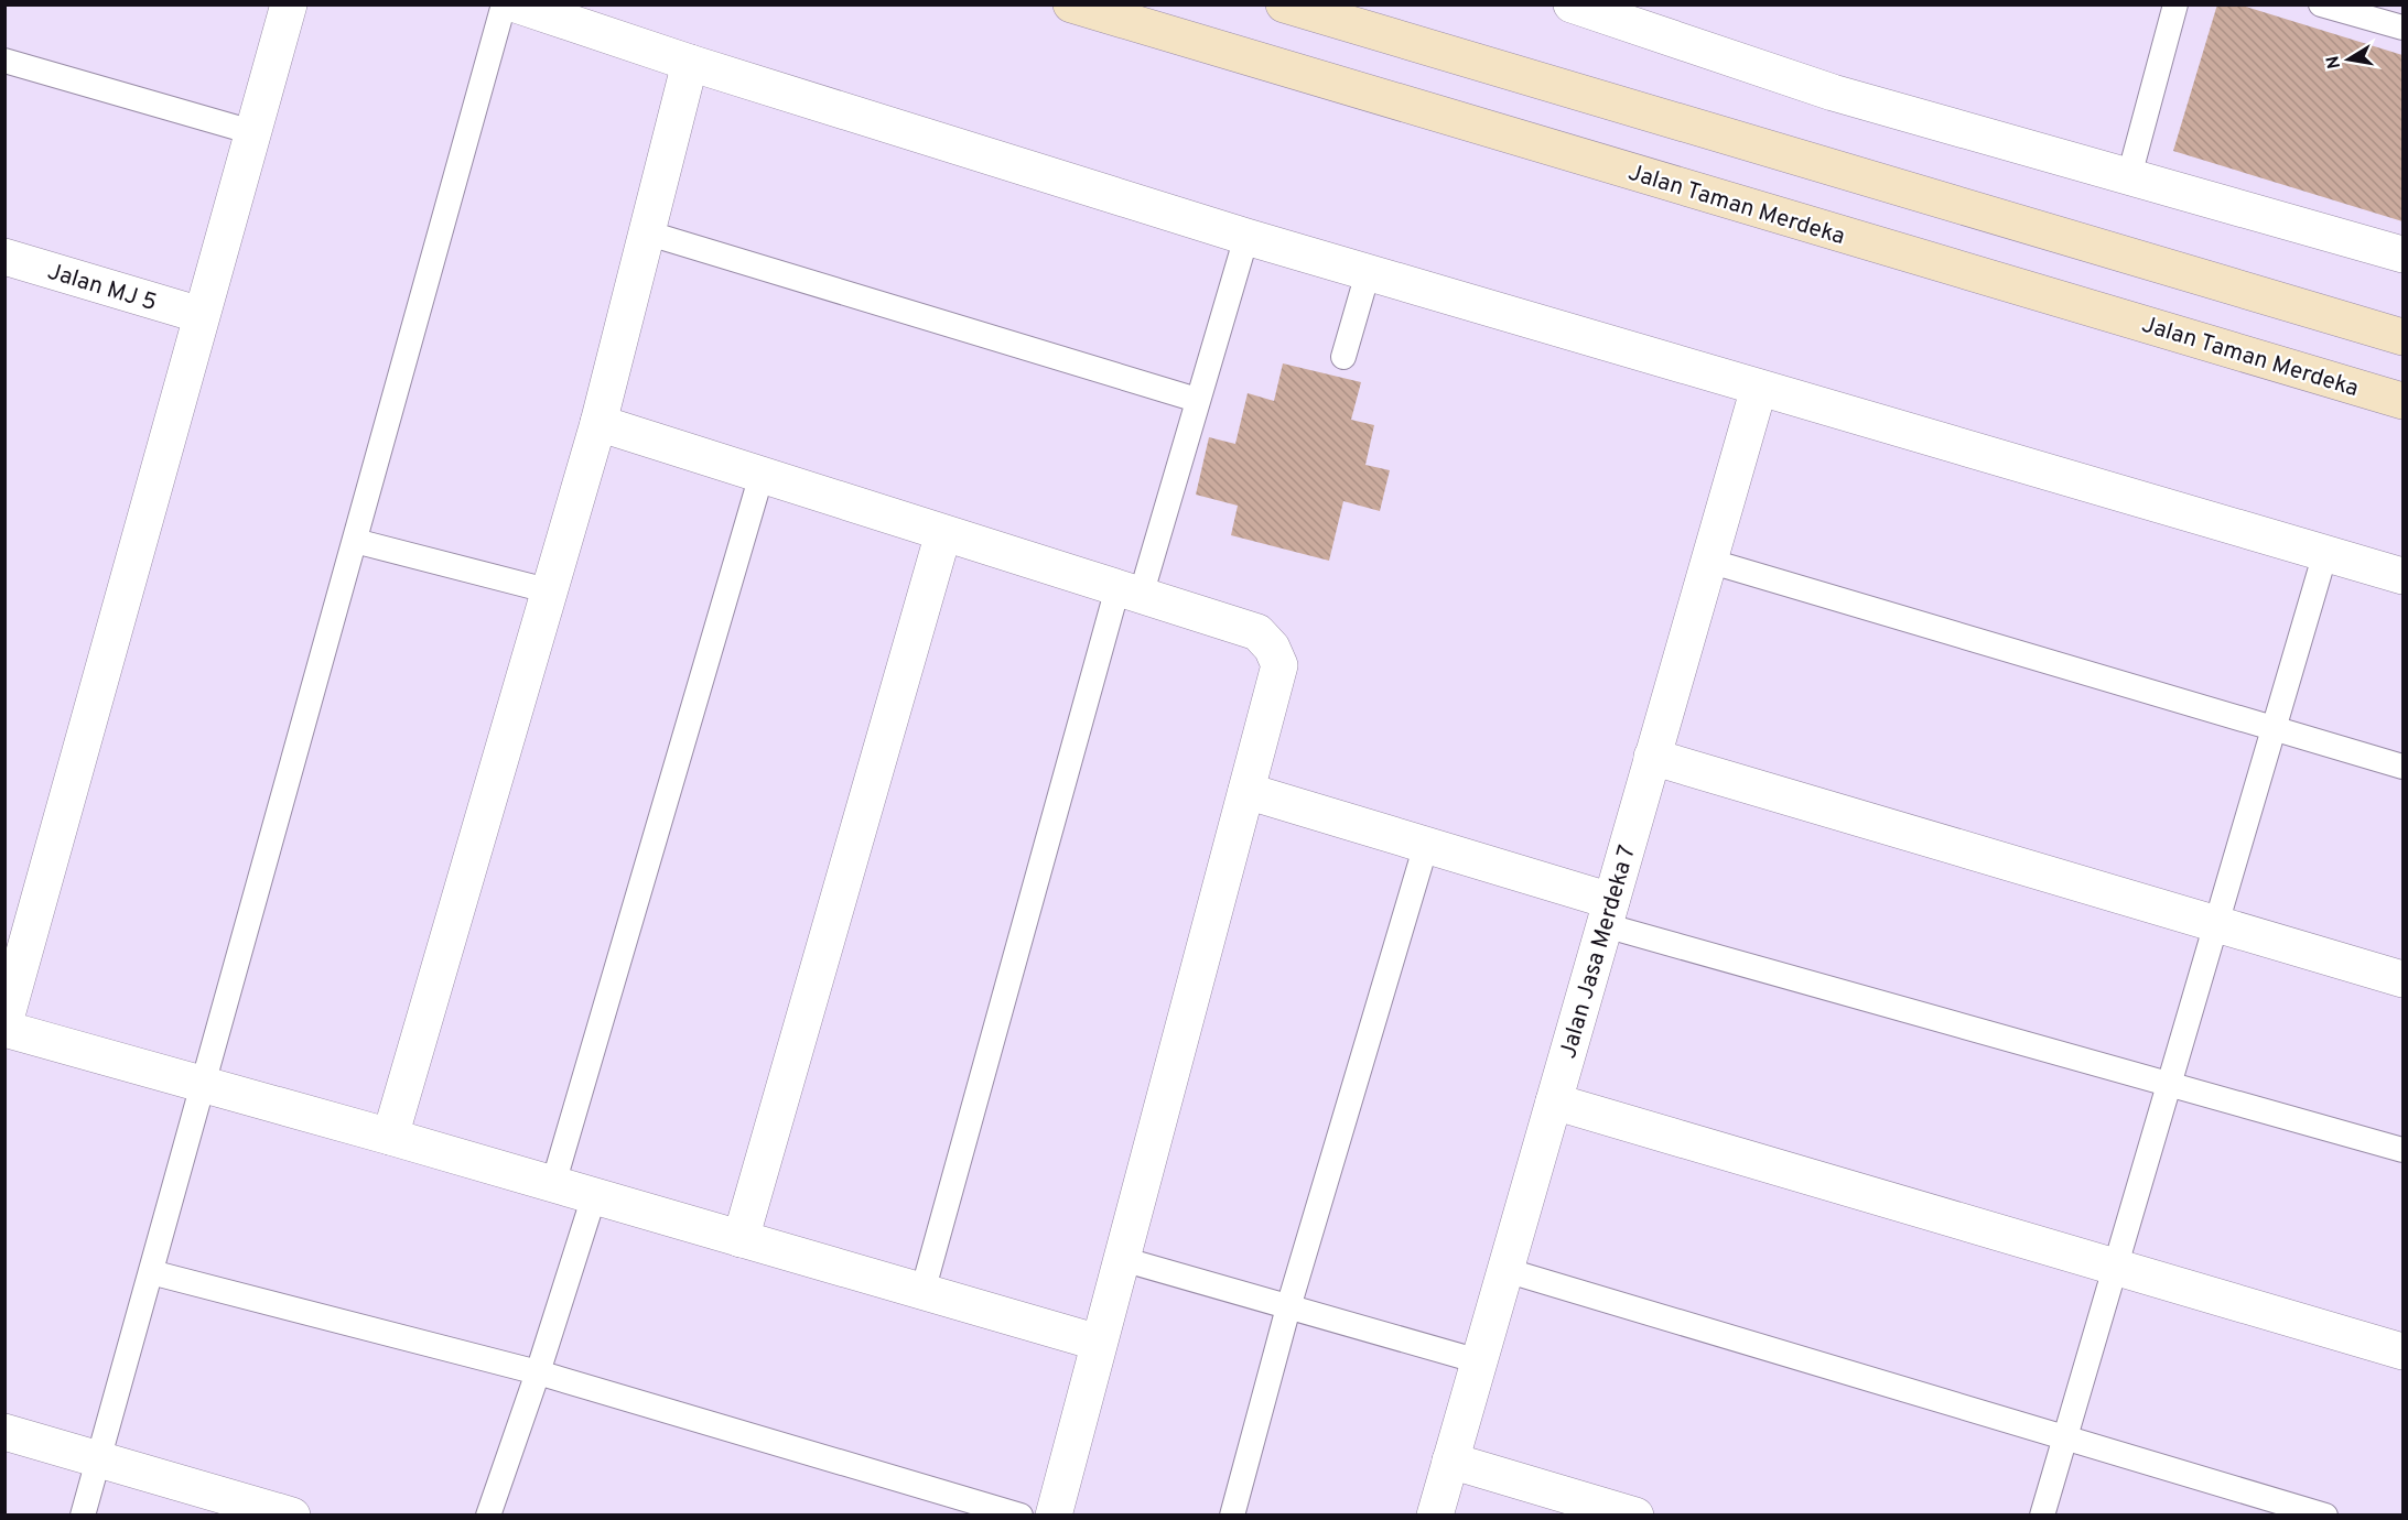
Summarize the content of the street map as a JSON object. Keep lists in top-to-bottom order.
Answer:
{
  "streets": {
    "main road": ["Jalan Taman Merdeka"],
    "street": ["Jalan MJ 5", "Jalan Jasa Merdeka 7"]
  },
  "north": "left"
}
